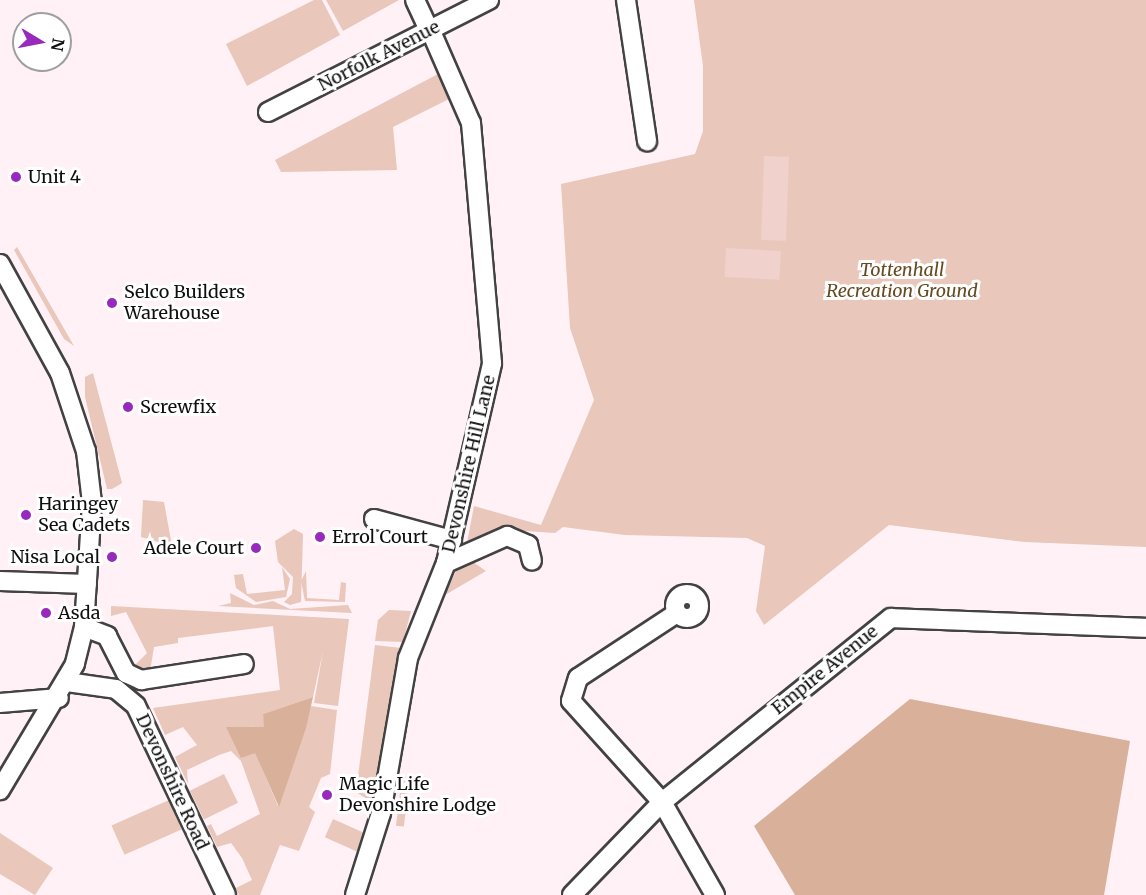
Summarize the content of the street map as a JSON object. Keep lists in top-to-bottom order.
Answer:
{
  "streets": {
    "street": [
      "Norfolk Avenue",
      "Devonshire Hill Lane",
      "Empire Avenue",
      "Devonshire Road"
    ]
  },
  "crossings": [
    ["Norfolk Avenue", "Devonshire Hill Lane"]
  ],
  "parks": ["Tottenhall Recreation Ground"],
  "places": [
    "Unit 4",
    "Selco Builders Warehouse",
    "Screwfix",
    "Haringey Sea Cadets",
    "Errol Court",
    "Adele Court",
    "Nisa Local",
    "Asda",
    "Magic Life Devonshire Lodge"
  ],
  "north": "right"
}
